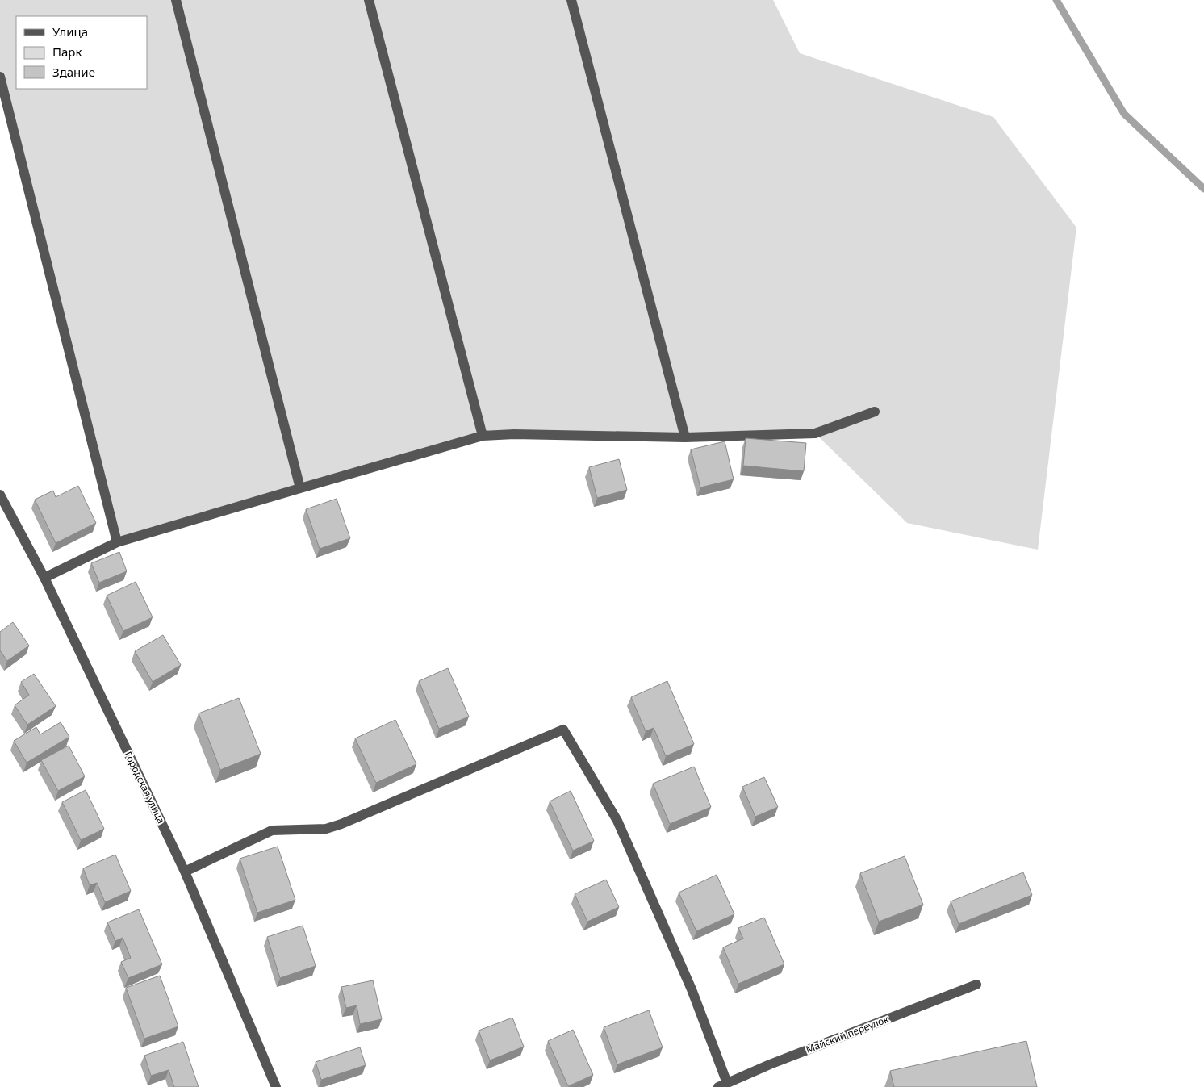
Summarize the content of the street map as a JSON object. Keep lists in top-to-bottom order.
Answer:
{
  "streets": {
    "street": ["Городская улица", "Майский переулок"]
  },
  "legend": ["Улица", "Парк", "Здание"]
}
